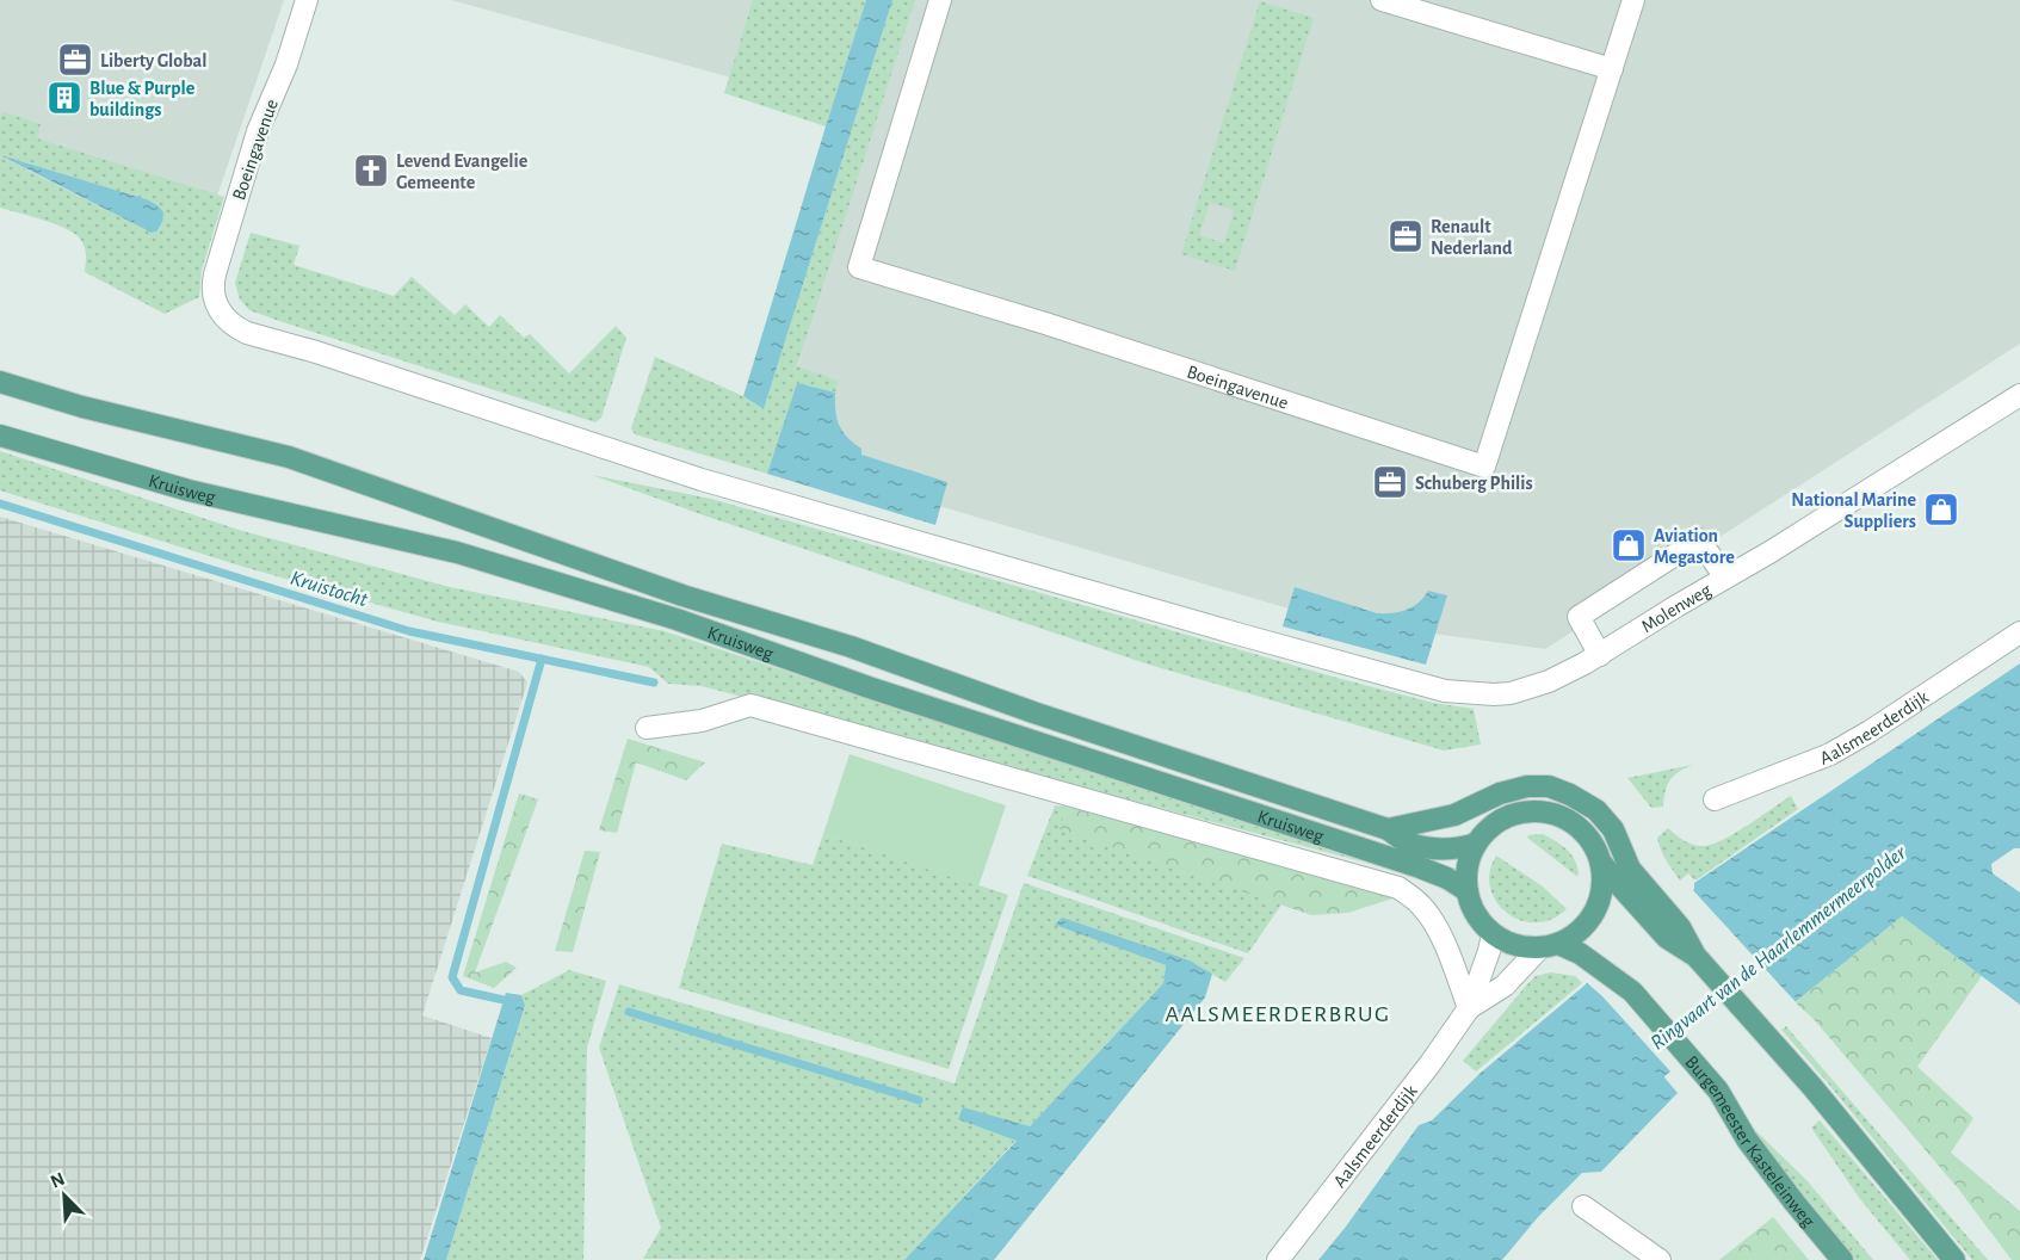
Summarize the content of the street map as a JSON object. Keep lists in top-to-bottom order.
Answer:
{
  "streets": {
    "main road": ["Kruisweg", "Burgemeester Kasteleinweg"],
    "street": ["Boeingavenue", "Molenweg", "Aalsmeerderdijk"]
  },
  "crossings": [
    ["Boeingavenue", "Molenweg"],
    ["Kruisweg", "Aalsmeerderdijk"],
    ["Kruisweg", "Burgemeester Kasteleinweg"],
    ["Aalsmeerderdijk", "Burgemeester Kasteleinweg"]
  ],
  "districts": ["AALSMEERDERBRUG"],
  "water": ["Kruistocht", "Ringvaart van de Haarlemmermeerpolder"],
  "places": {
    "office": ["Liberty Global", "Renault Nederland", "Schuberg Philis"],
    "building": ["Blue & Purple buildings"],
    "church": ["Levend Evangelie Gemeente"],
    "shop": ["National Marine Suppliers", "Aviation Megastore"]
  },
  "north": "top left"
}
